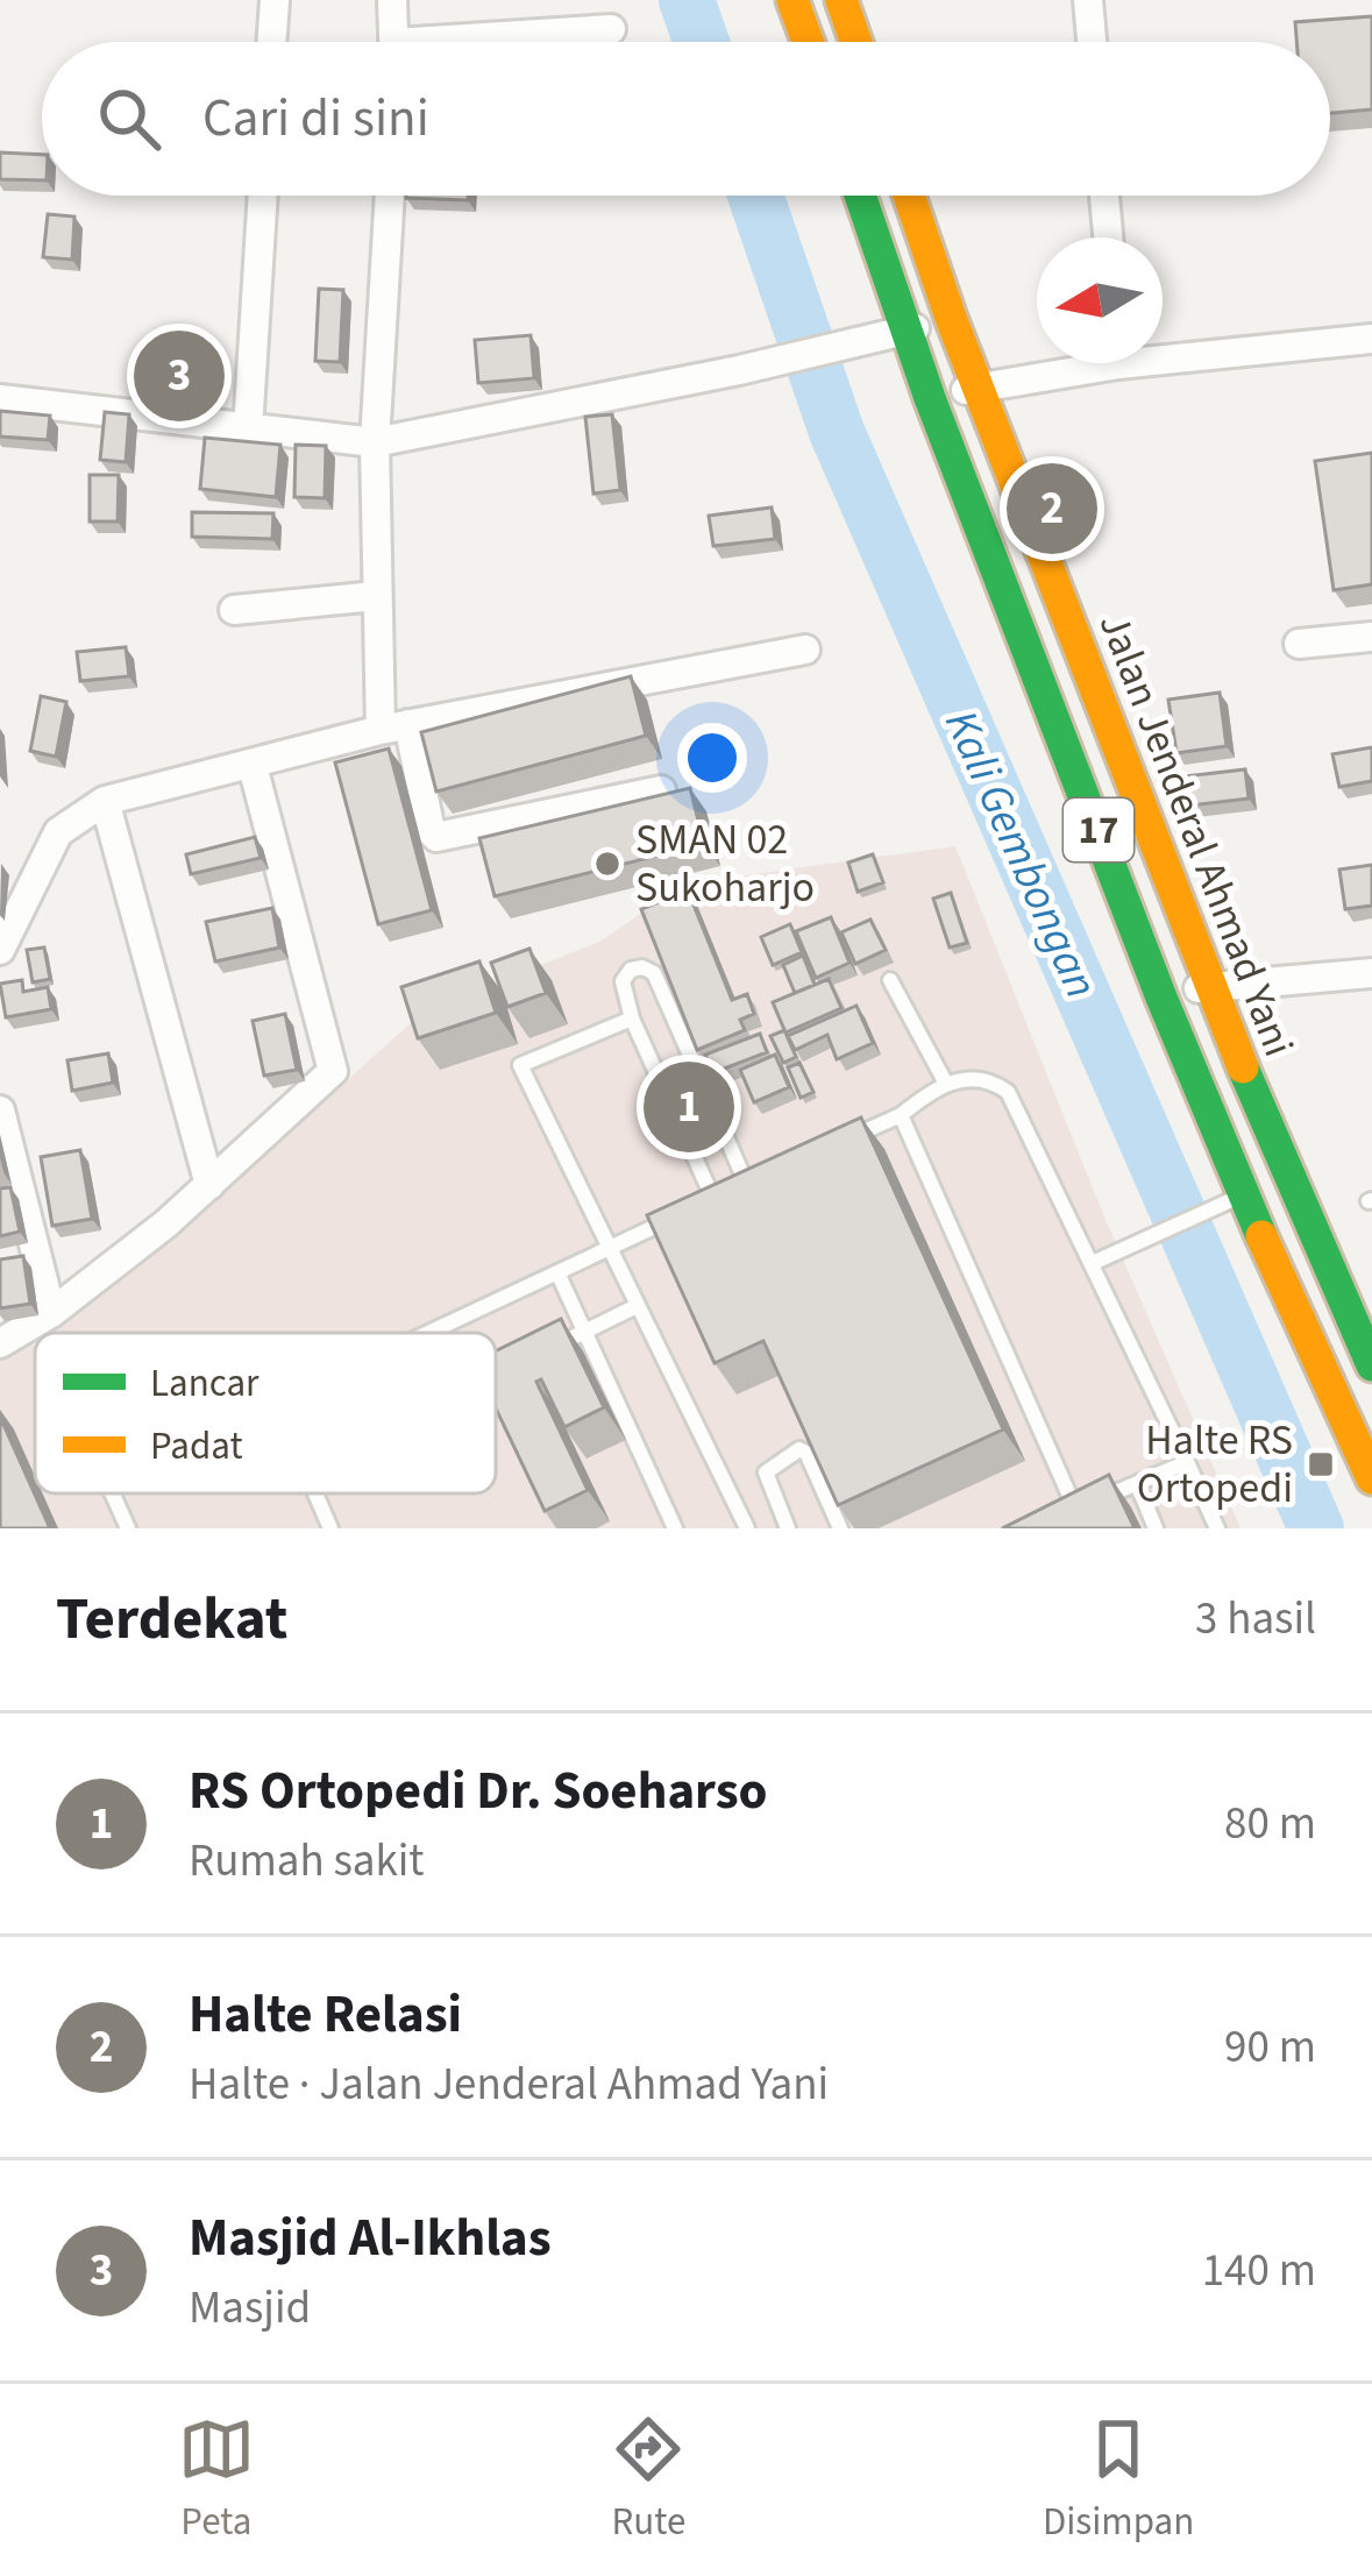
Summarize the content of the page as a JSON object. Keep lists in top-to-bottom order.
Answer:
{
  "streets": {
    "highway": ["17", "Jalan Jenderal Ahmad Yani"]
  },
  "water": ["Kali Gembongan"],
  "places": {
    "other": ["SMAN 02 Sukoharjo"],
    "transit": ["Halte RS Ortopedi"]
  },
  "legend": ["Lancar", "Padat"],
  "north": "left",
  "page": {
    "search": "Cari di sini",
    "pins": ["3", "2", "1"],
    "heading": ["Terdekat", "3 hasil"],
    "list": [
      {
        "mark": "1",
        "name": "RS Ortopedi Dr. Soeharso",
        "note": "Rumah sakit",
        "value": "80 m"
      },
      {
        "mark": "2",
        "name": "Halte Relasi",
        "note": "Halte · Jalan Jenderal Ahmad Yani",
        "value": "90 m"
      },
      {
        "mark": "3",
        "name": "Masjid Al-Ikhlas",
        "note": "Masjid",
        "value": "140 m"
      }
    ],
    "nav": ["Peta", "Rute", "Disimpan"]
  }
}
